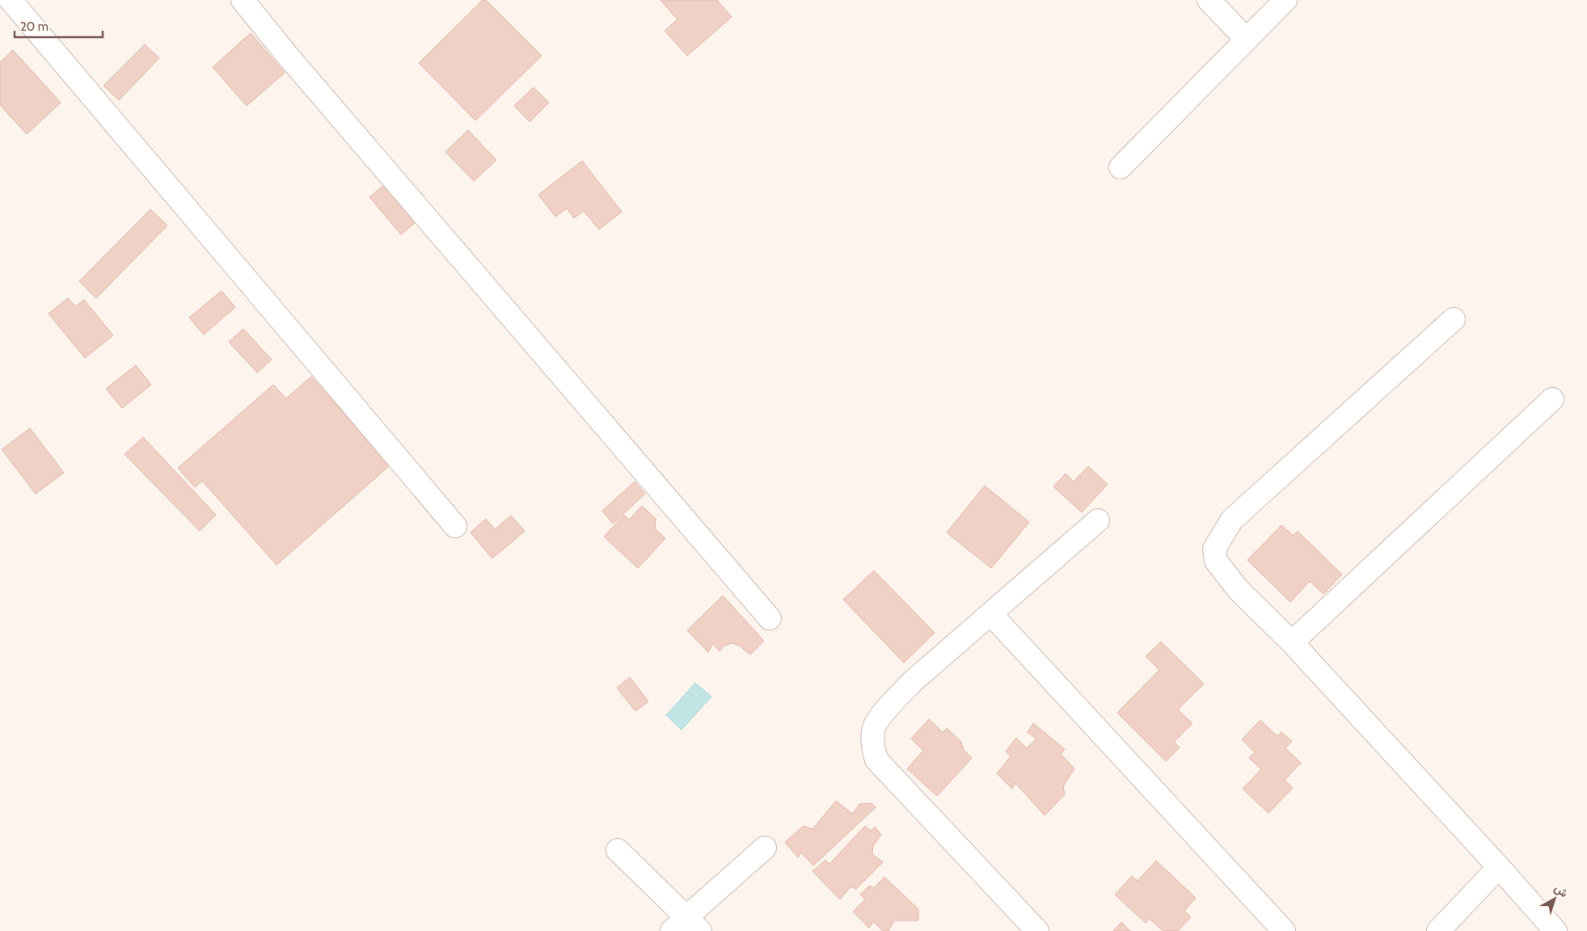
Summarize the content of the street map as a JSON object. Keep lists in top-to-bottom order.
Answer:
{
  "scale_bar": "20 m",
  "north": "top right"
}
